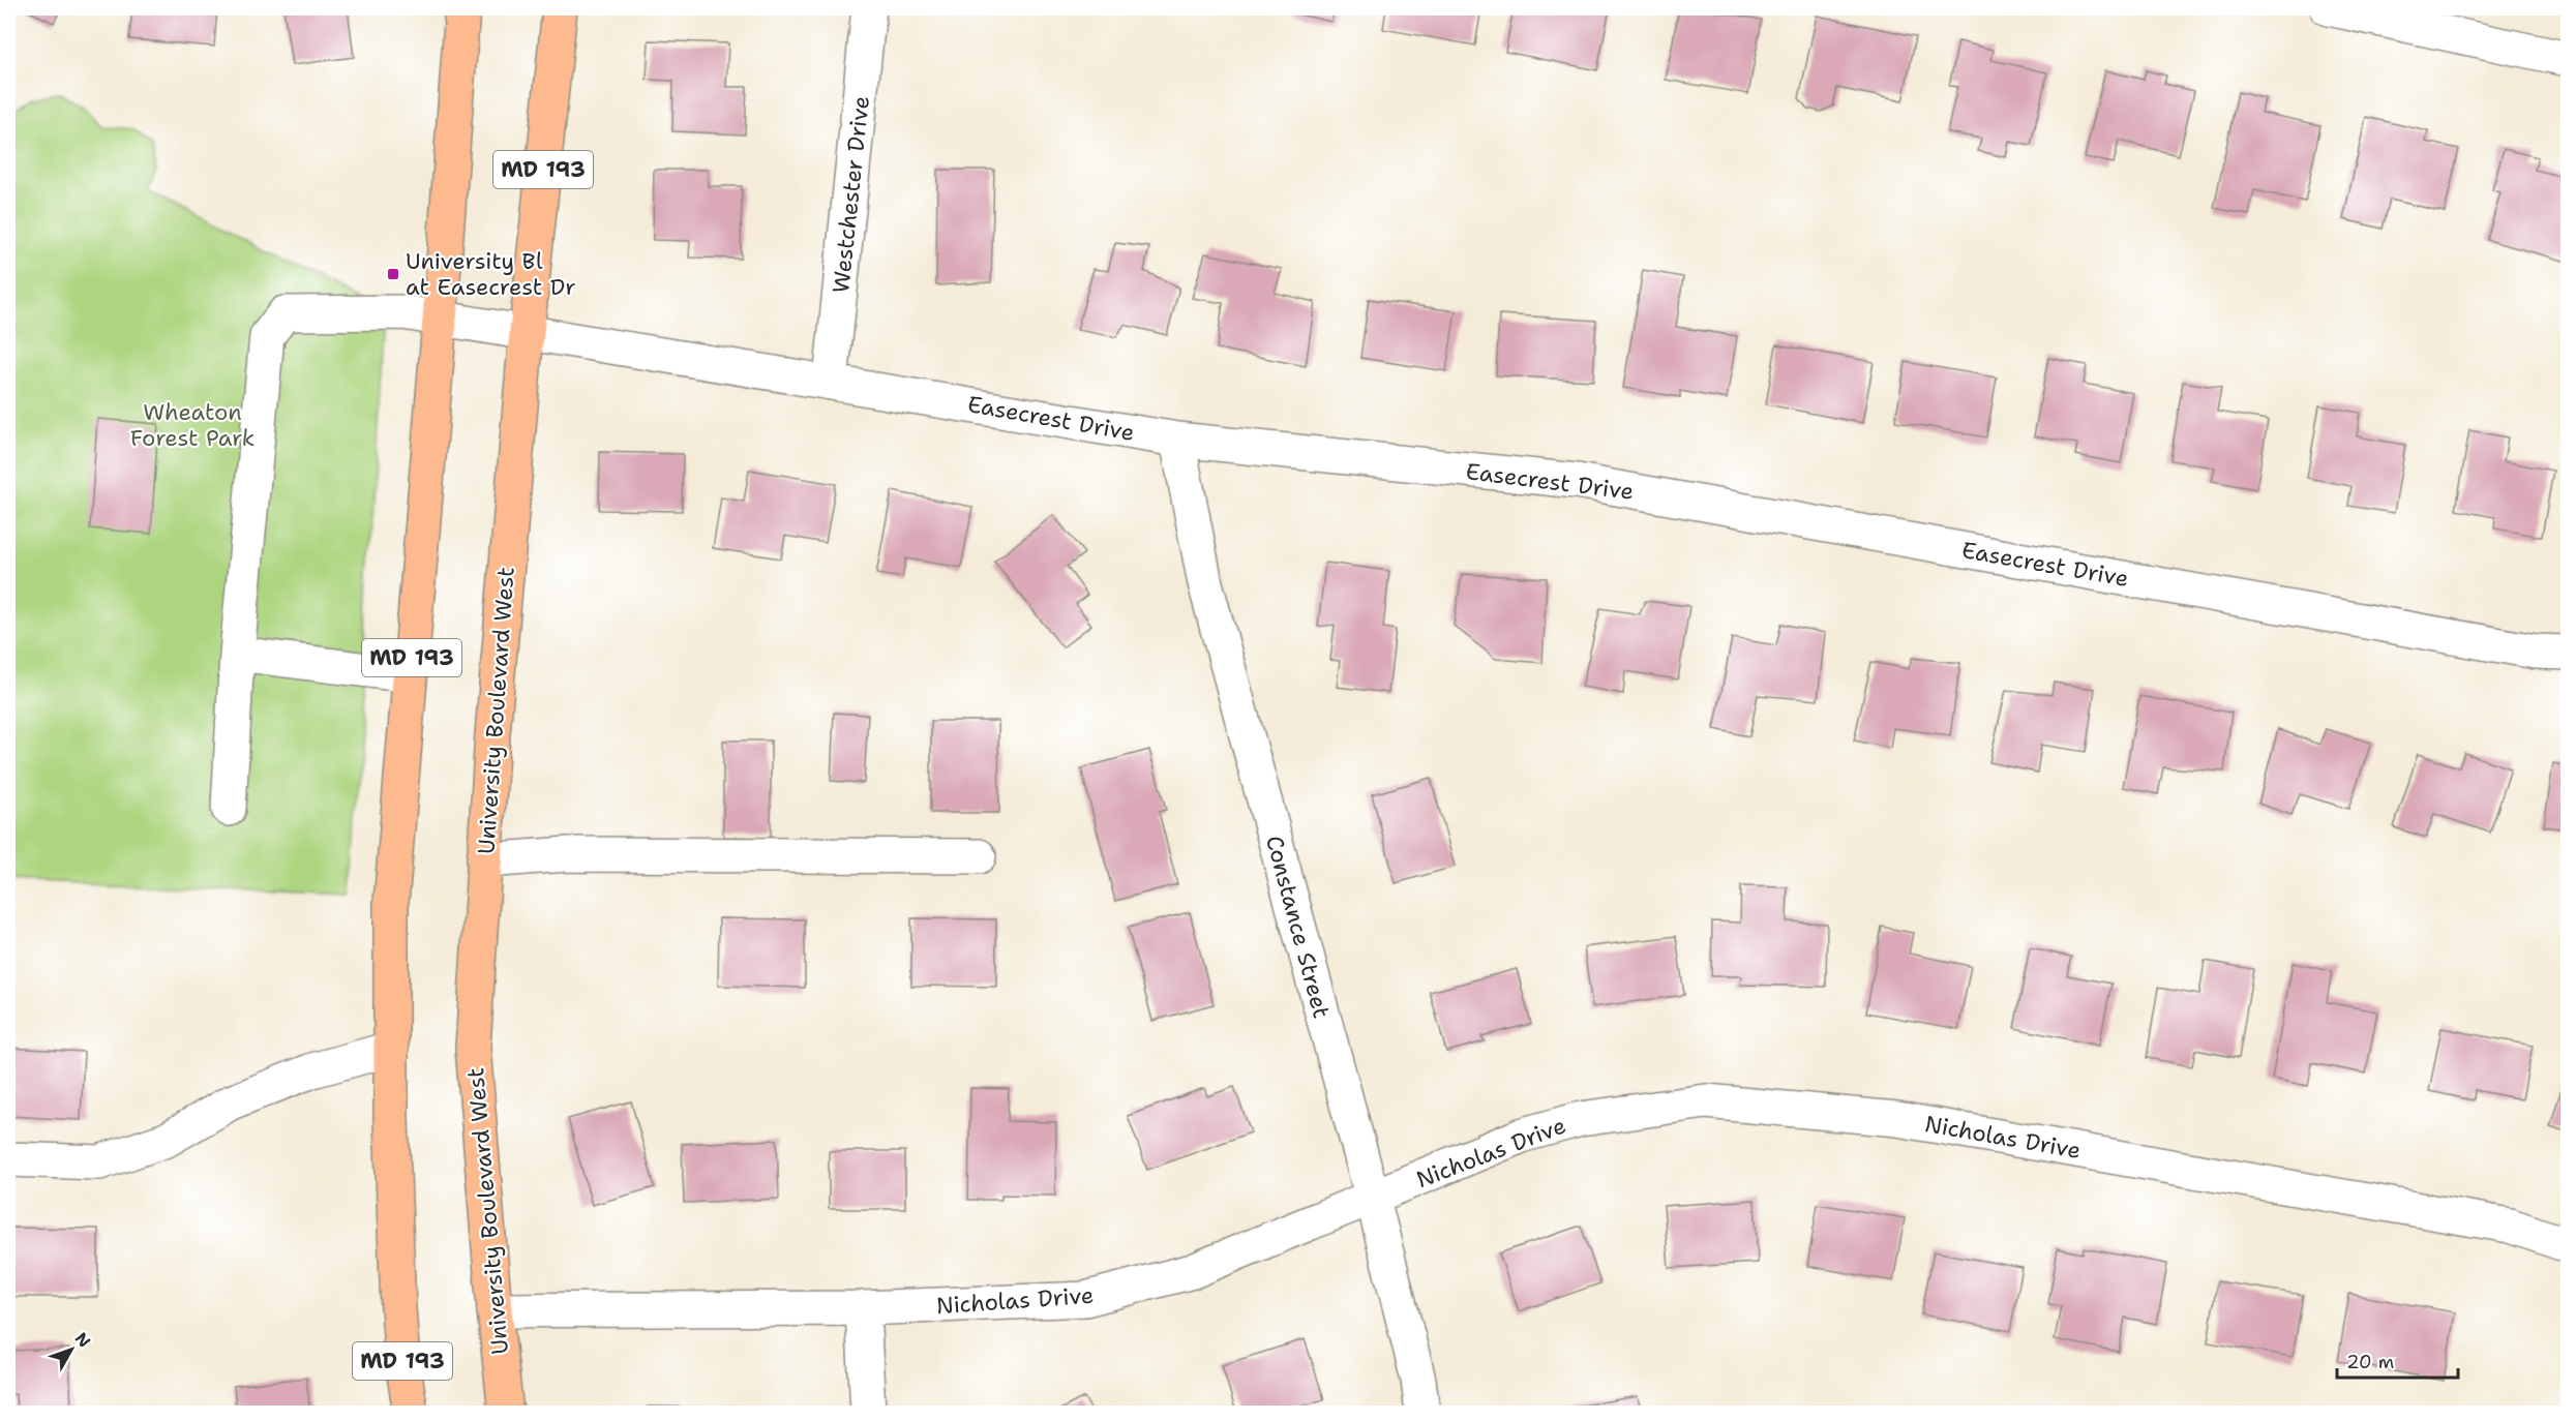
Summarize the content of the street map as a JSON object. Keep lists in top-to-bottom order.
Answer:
{
  "streets": {
    "main road": ["MD 193", "University Boulevard West"],
    "street": [
      "Westchester Drive",
      "Easecrest Drive",
      "Constance Street",
      "Nicholas Drive"
    ]
  },
  "crossings": [
    ["MD 193", "Easecrest Drive"],
    ["Westchester Drive", "Easecrest Drive"],
    ["Easecrest Drive", "University Boulevard West"],
    ["Easecrest Drive", "Constance Street"],
    ["University Boulevard West", "Nicholas Drive"],
    ["Constance Street", "Nicholas Drive"]
  ],
  "parks": ["Wheaton Forest Park"],
  "places": {
    "transit": ["University Bl at Easecrest Dr"]
  },
  "scale_bar": "20 m",
  "north": "top right"
}
